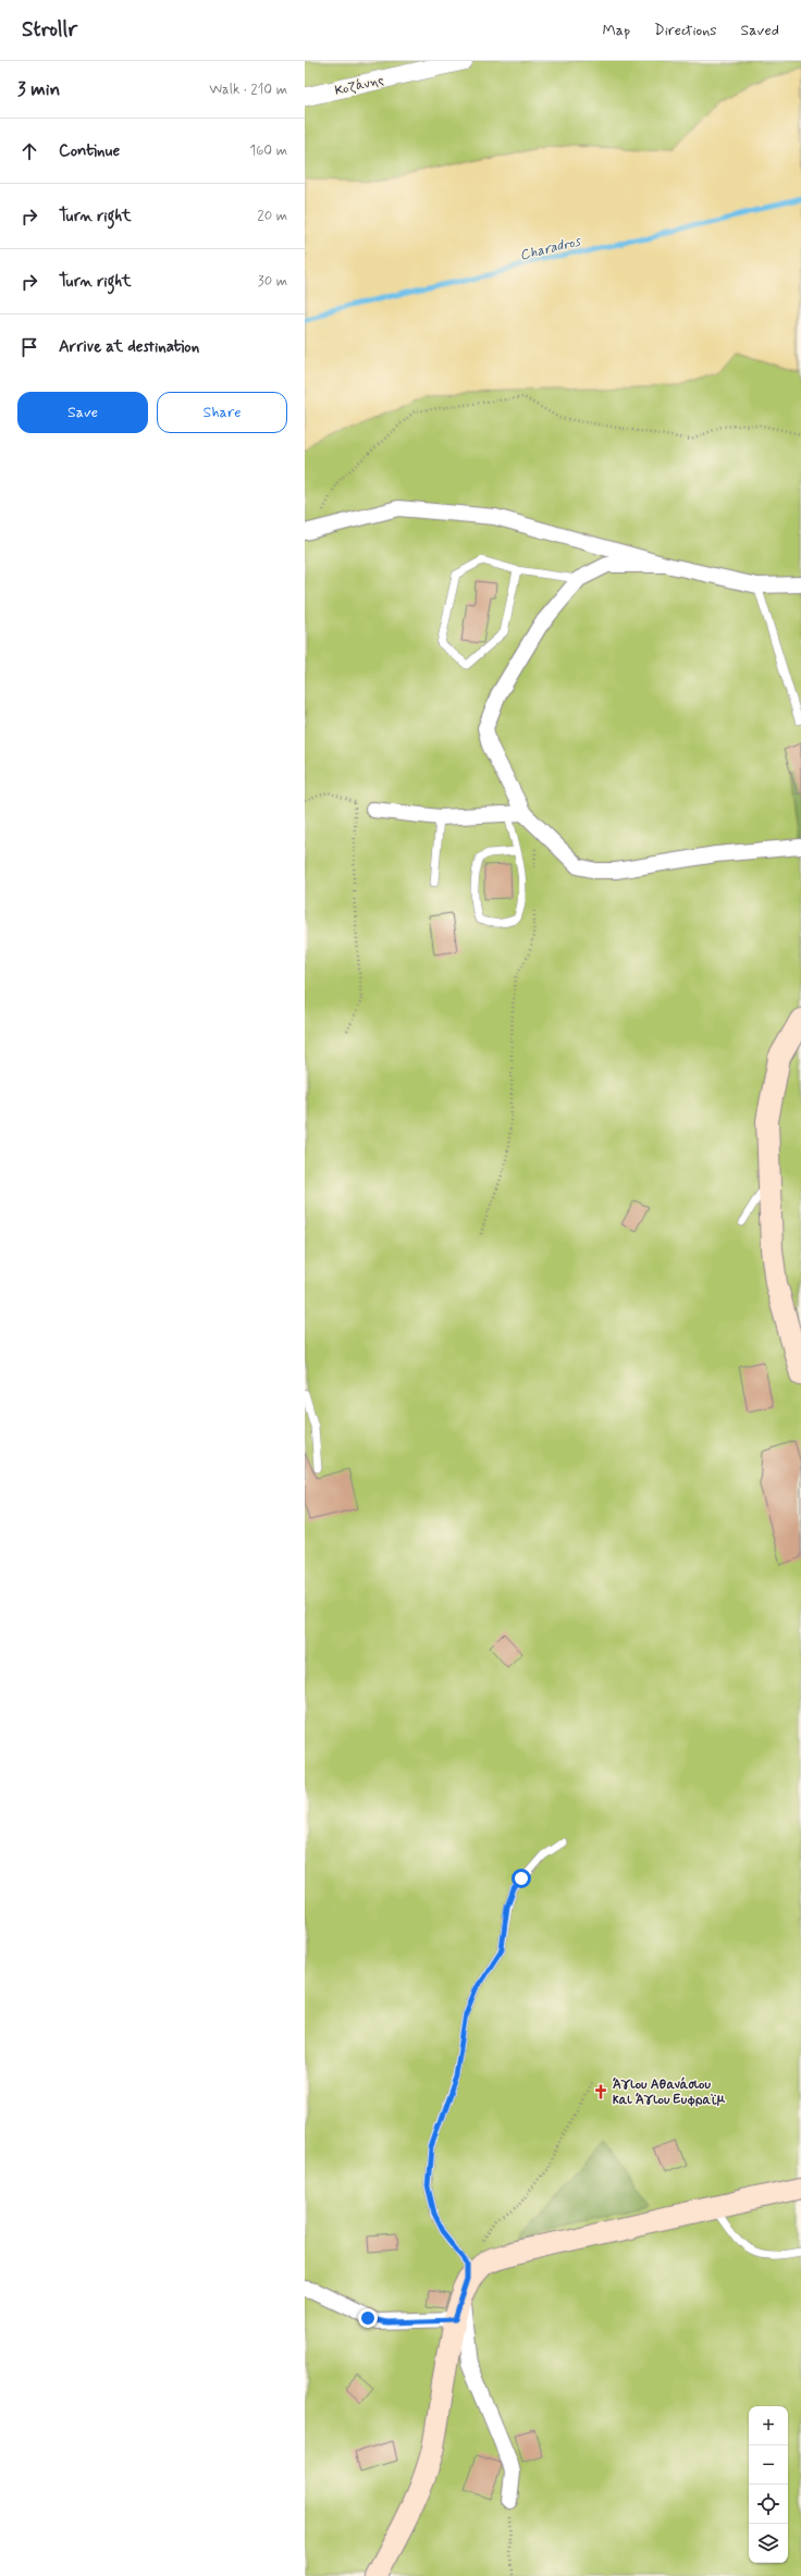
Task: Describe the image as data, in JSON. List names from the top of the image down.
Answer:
{
  "streets": {
    "street": ["Κοζάνης"]
  },
  "water": ["Charadros"],
  "places": {
    "church": ["Άγιου Αθανάσιου και Άγιου Ευφραϊμ"]
  },
  "page": {
    "header": "Strollr",
    "nav": ["Map", "Directions", "Saved"],
    "heading": ["3 min", "Walk · 210 m"],
    "list": [
      ["Continue", "160 m"],
      ["Turn right", "20 m"],
      ["Turn right", "30 m"],
      "Arrive at destination"
    ],
    "buttons": ["Save", "Share"],
    "map_buttons": ["+", "−"]
  }
}
